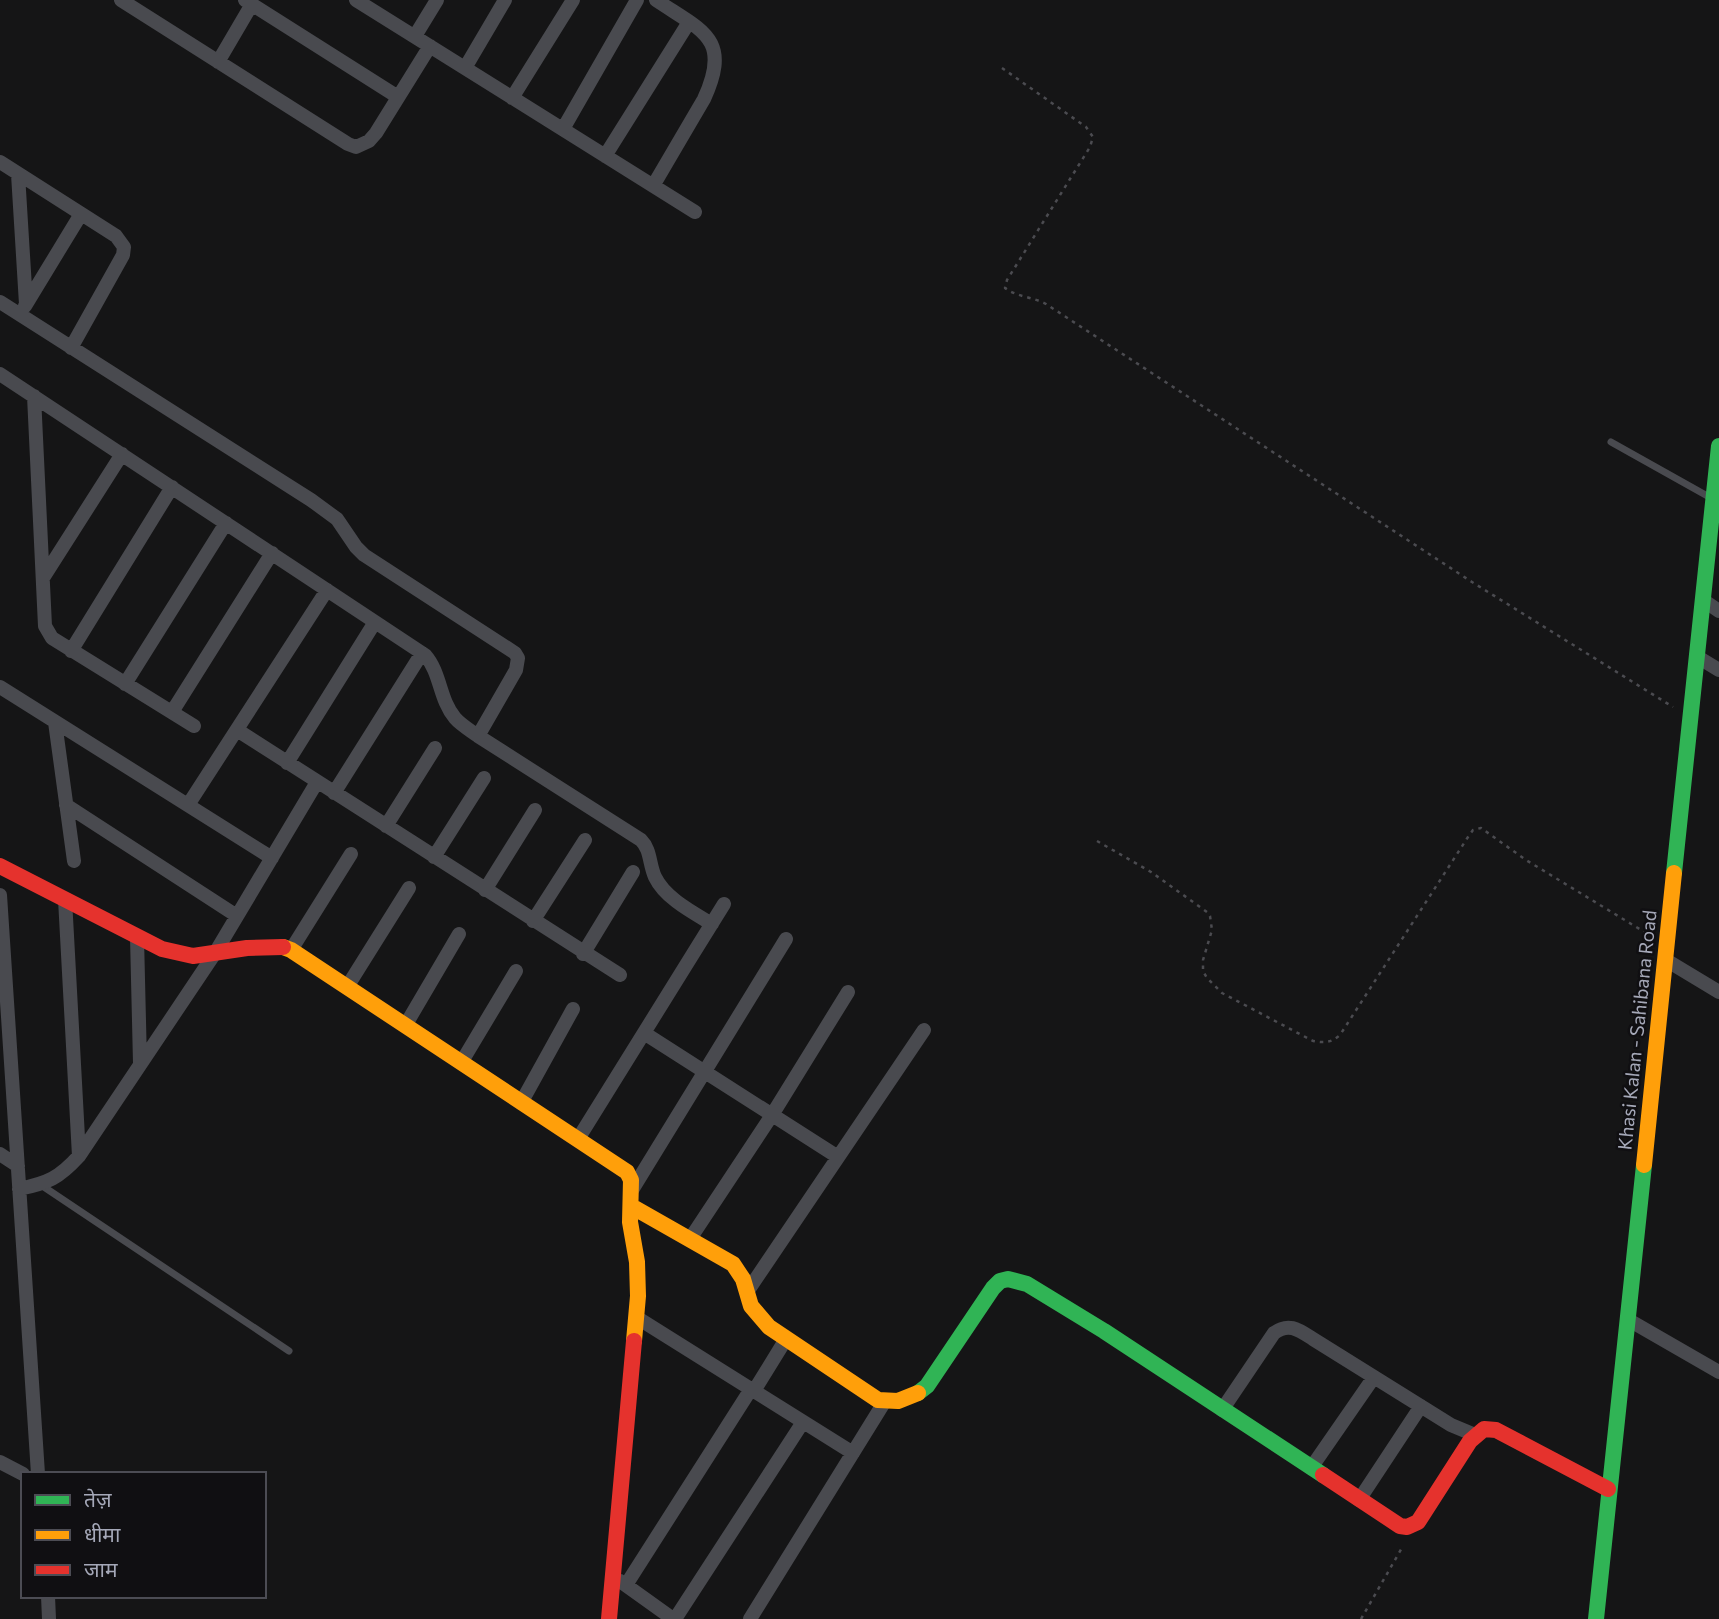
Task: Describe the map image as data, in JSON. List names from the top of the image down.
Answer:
{
  "streets": {
    "street": ["Khasi Kalan - Sahibana Road"]
  },
  "legend": ["तेज़", "धीमा", "जाम"]
}
